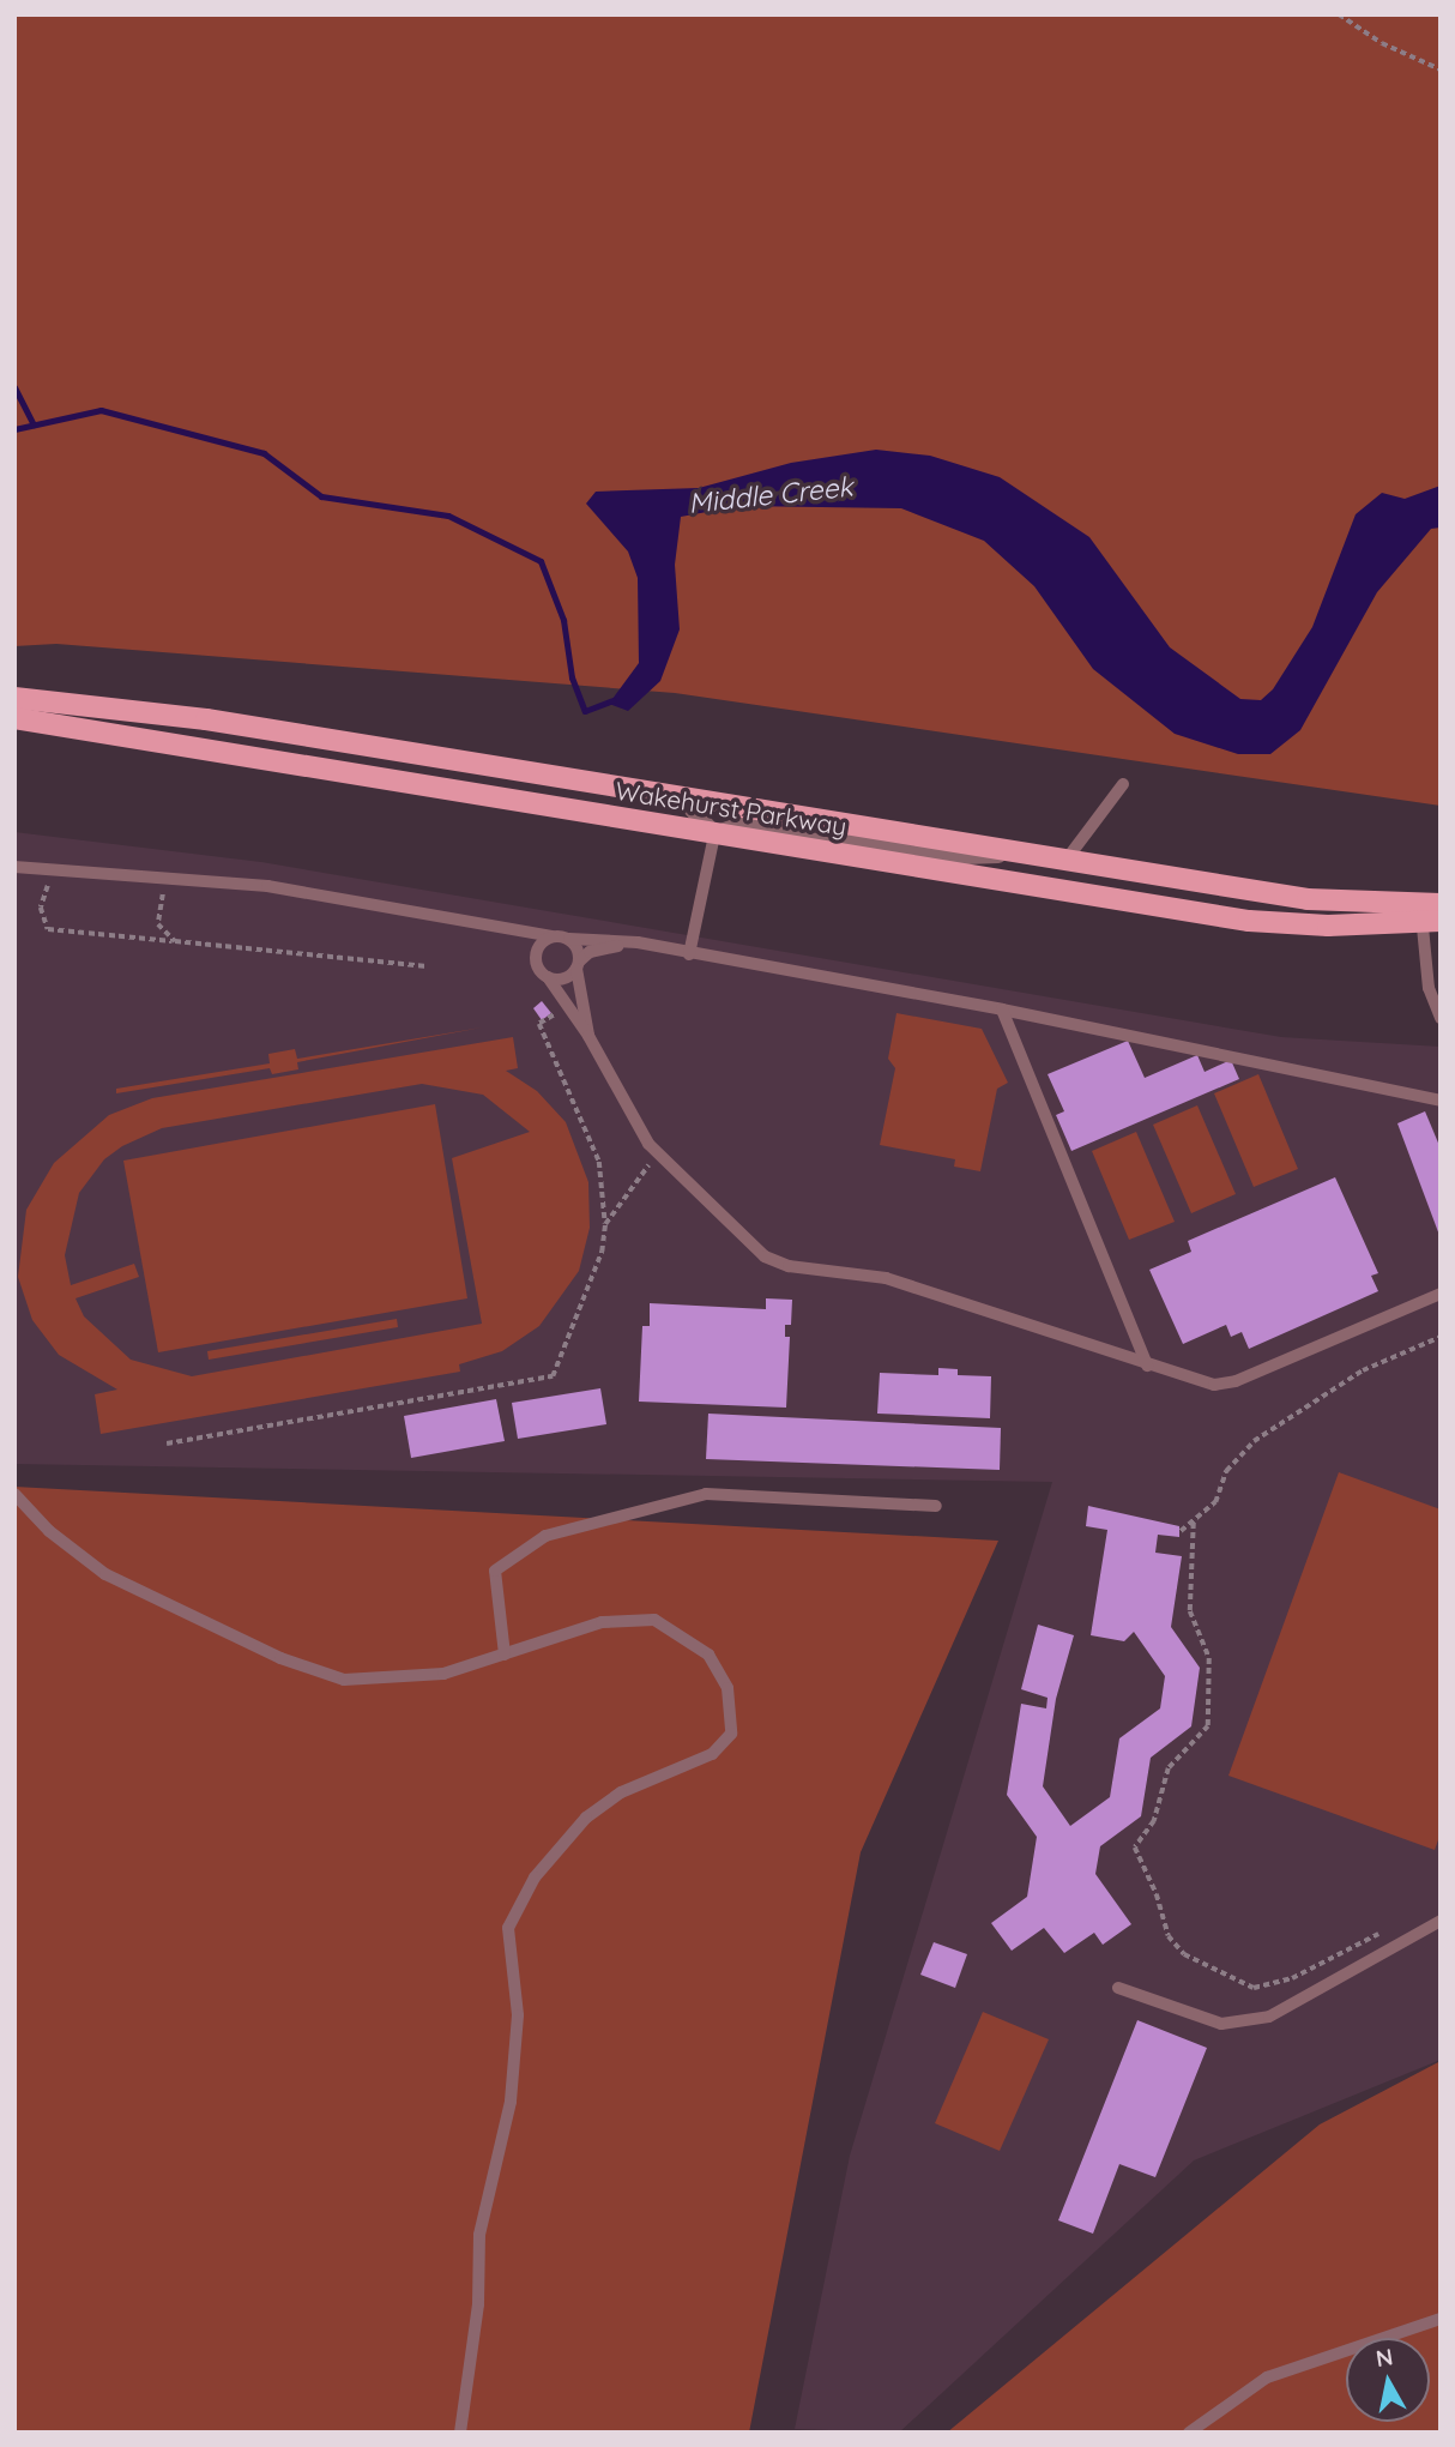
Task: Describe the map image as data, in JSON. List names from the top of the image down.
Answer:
{
  "streets": {
    "main road": ["Wakehurst Parkway"]
  },
  "water": ["Middle Creek"],
  "north": "top"
}
